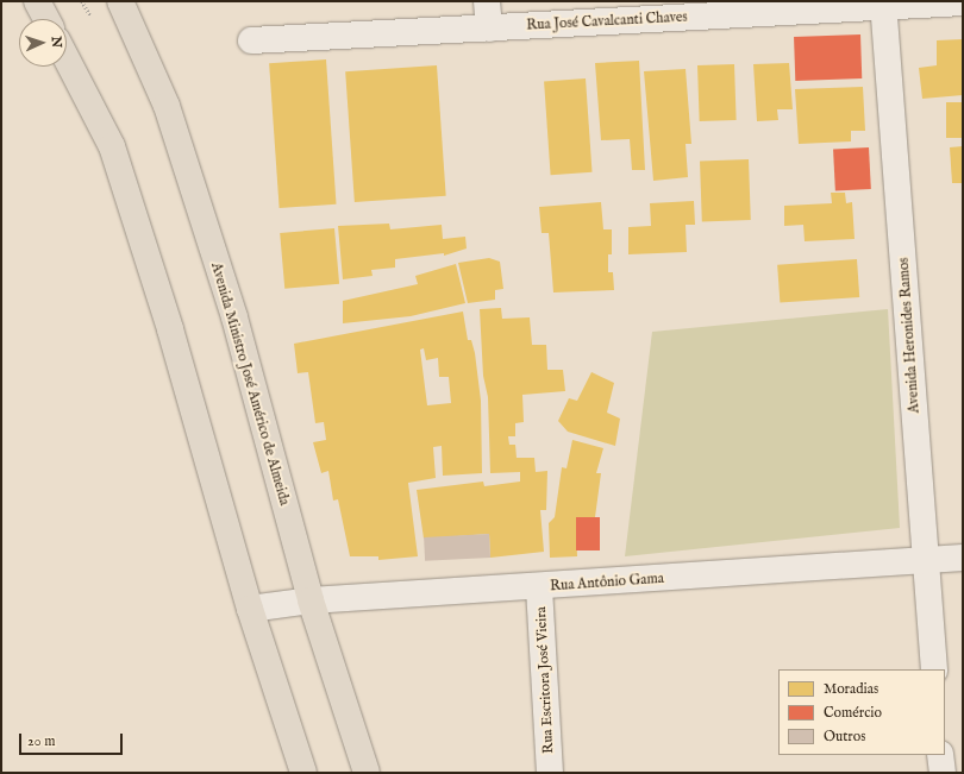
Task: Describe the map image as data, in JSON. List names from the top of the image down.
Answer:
{
  "streets": {
    "main road": ["Avenida Ministro José Américo de Almeida"],
    "street": [
      "Rua José Cavalcanti Chaves",
      "Avenida Heronides Ramos",
      "Rua Antônio Gama",
      "Rua Escritora José Vieira"
    ]
  },
  "crossings": [
    ["Rua José Cavalcanti Chaves", "Avenida Heronides Ramos"],
    ["Avenida Heronides Ramos", "Rua Antônio Gama"],
    ["Avenida Ministro José Américo de Almeida", "Rua Antônio Gama"],
    ["Rua Antônio Gama", "Rua Escritora José Vieira"]
  ],
  "legend": ["Moradias", "Comércio", "Outros"],
  "scale_bar": "20 m",
  "north": "right"
}
